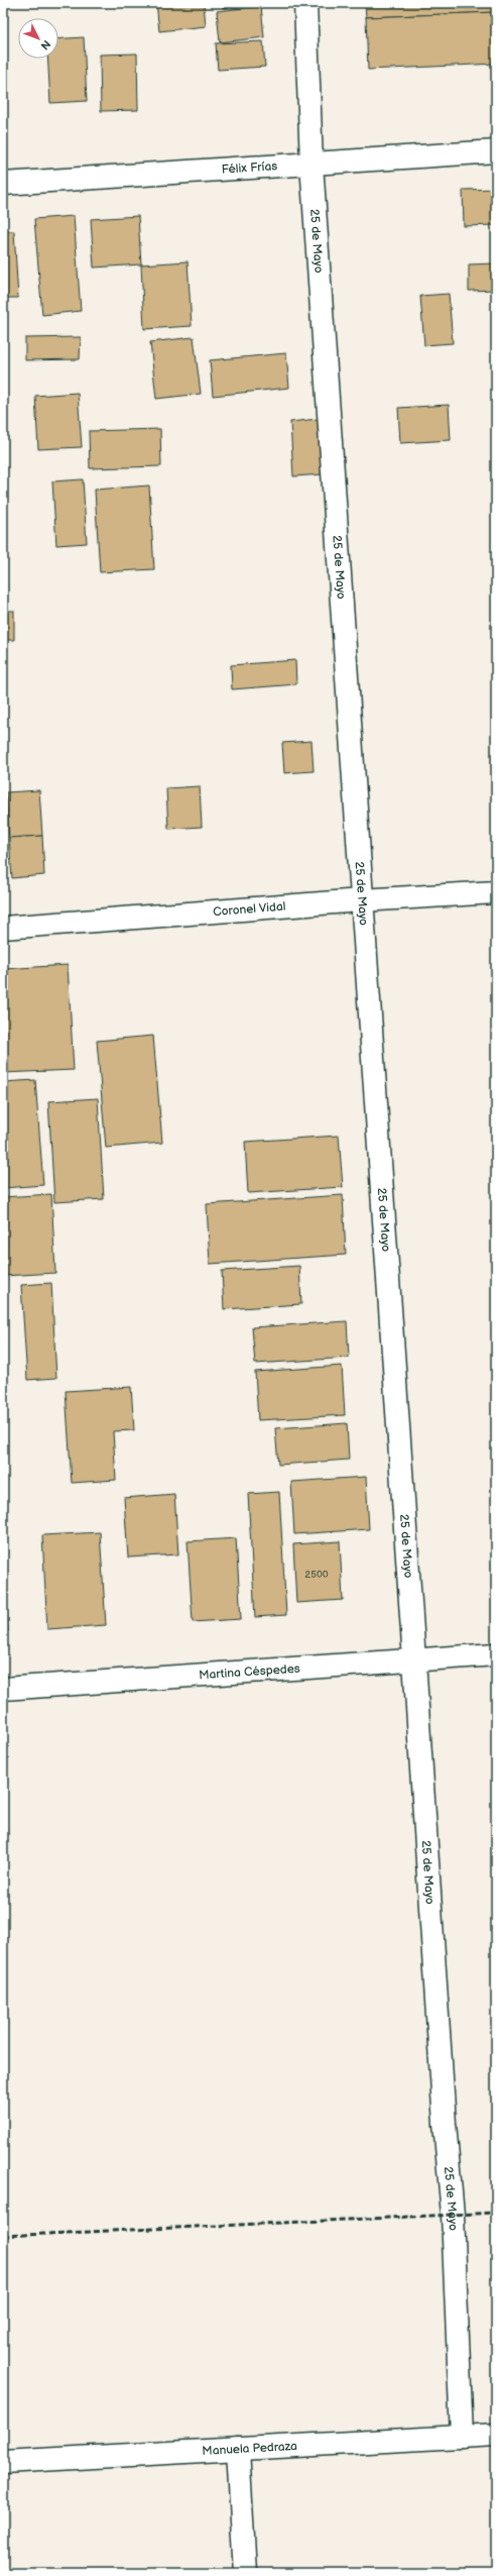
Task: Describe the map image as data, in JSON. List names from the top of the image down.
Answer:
{
  "streets": {
    "street": [
      "Félix Frías",
      "25 de Mayo",
      "Coronel Vidal",
      "Martina Céspedes",
      "Manuela Pedraza"
    ]
  },
  "crossings": [
    ["Félix Frías", "25 de Mayo"],
    ["25 de Mayo", "Coronel Vidal"],
    ["25 de Mayo", "Martina Céspedes"],
    ["25 de Mayo", "Manuela Pedraza"]
  ],
  "house_numbers": ["2500"],
  "north": "bottom right"
}
